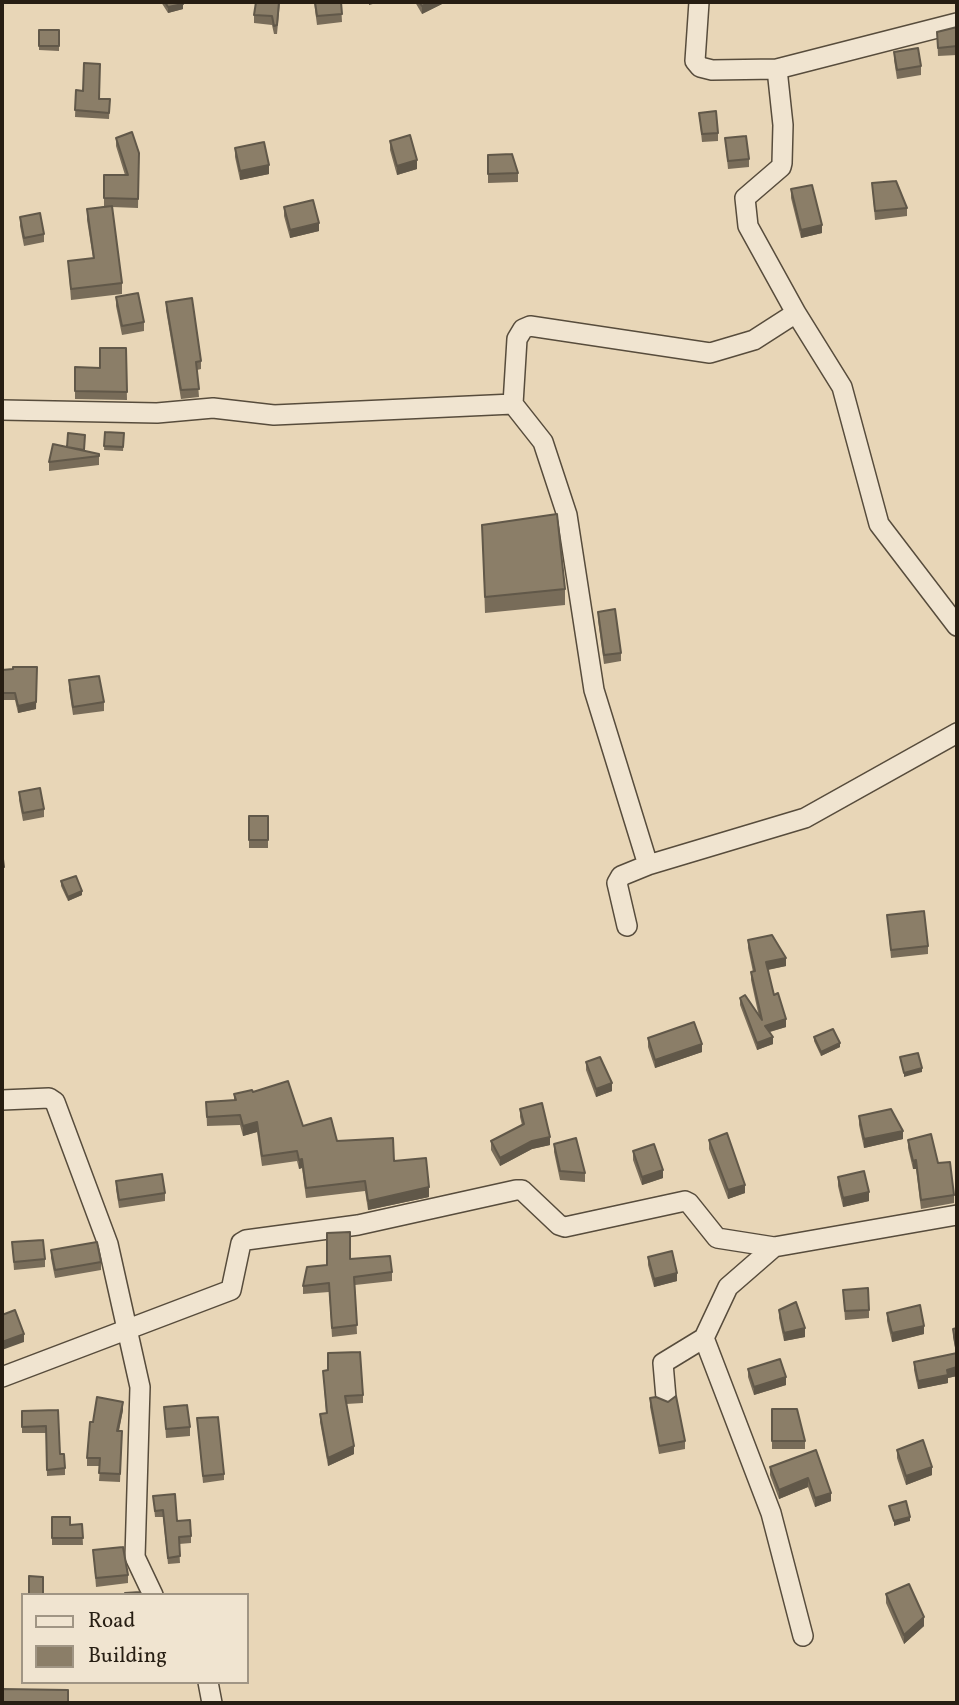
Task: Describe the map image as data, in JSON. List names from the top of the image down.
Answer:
{
  "legend": ["Road", "Building"]
}
